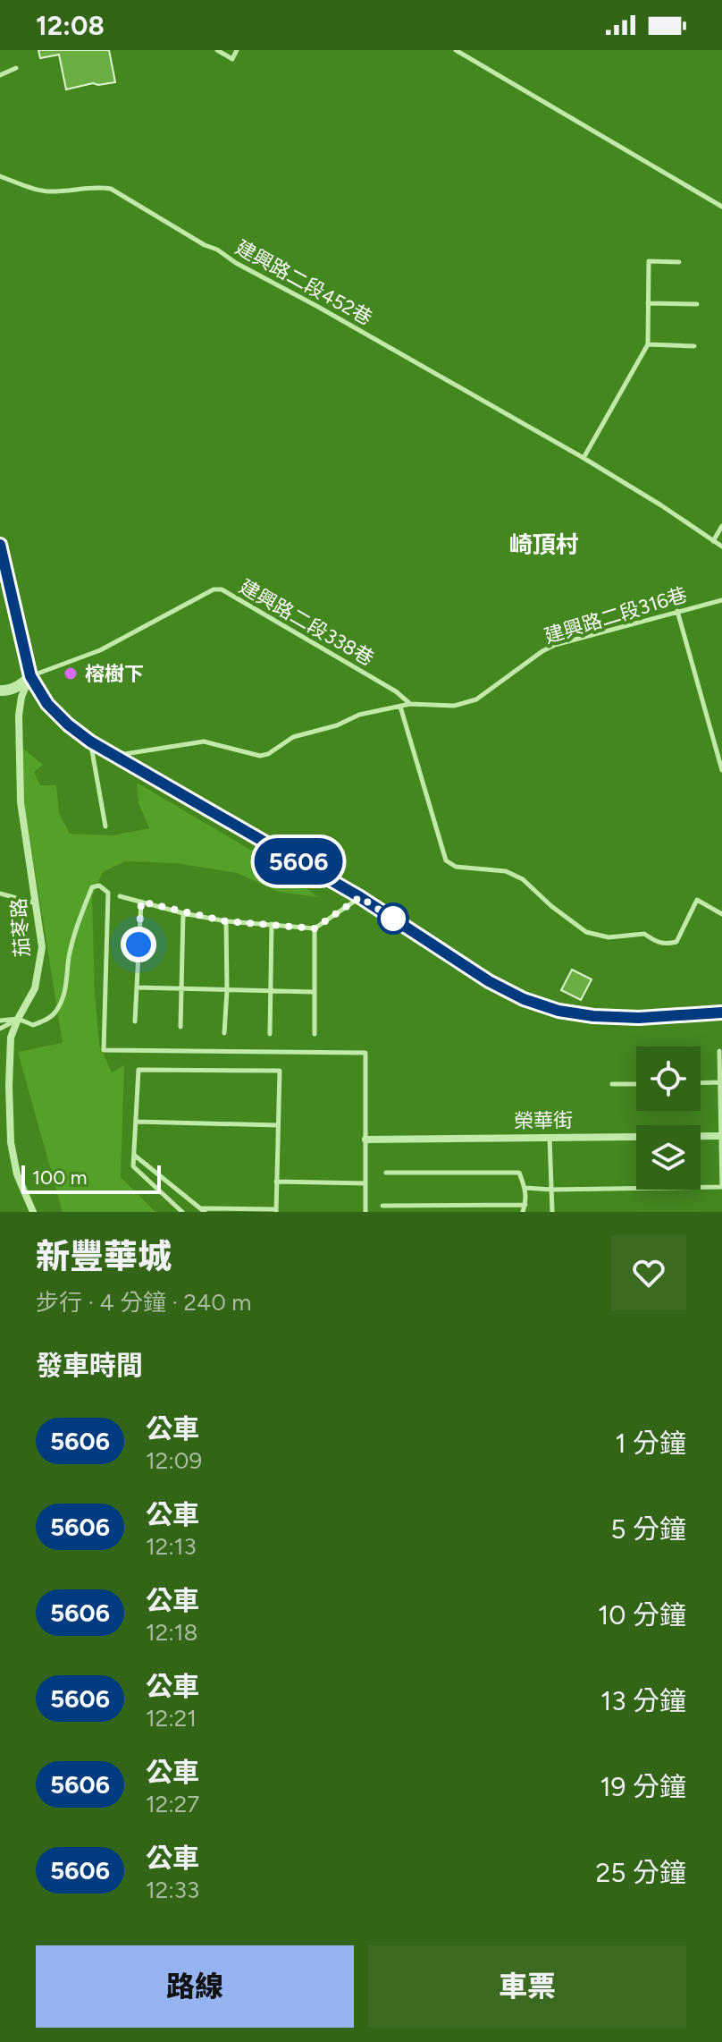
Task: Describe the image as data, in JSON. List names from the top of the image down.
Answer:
{
  "streets": {
    "street": ["茄苳路", "榮華街"],
    "lane": ["建興路二段452巷", "建興路二段316巷", "建興路二段338巷"]
  },
  "crossings": [
    ["建興路二段316巷", "建興路二段338巷"],
    ["建興路二段338巷", "茄苳路"]
  ],
  "districts": ["崎頂村"],
  "places": ["榕樹下"],
  "lines": ["bus line 5606"],
  "scale_bar": "100 m",
  "page": {
    "status": "12:08",
    "on_map": "5606",
    "scale": "100 m",
    "heading": [
      ["新豐華城", "步行 · 4 分鐘 · 240 m"],
      "發車時間"
    ],
    "list": [
      {
        "mark": "5606",
        "name": "公車",
        "note": "12:09",
        "value": "1 分鐘"
      },
      {
        "mark": "5606",
        "name": "公車",
        "note": "12:13",
        "value": "5 分鐘"
      },
      {
        "mark": "5606",
        "name": "公車",
        "note": "12:18",
        "value": "10 分鐘"
      },
      {
        "mark": "5606",
        "name": "公車",
        "note": "12:21",
        "value": "13 分鐘"
      },
      {
        "mark": "5606",
        "name": "公車",
        "note": "12:27",
        "value": "19 分鐘"
      },
      {
        "mark": "5606",
        "name": "公車",
        "note": "12:33",
        "value": "25 分鐘"
      }
    ],
    "buttons": ["路線", "車票"]
  }
}
